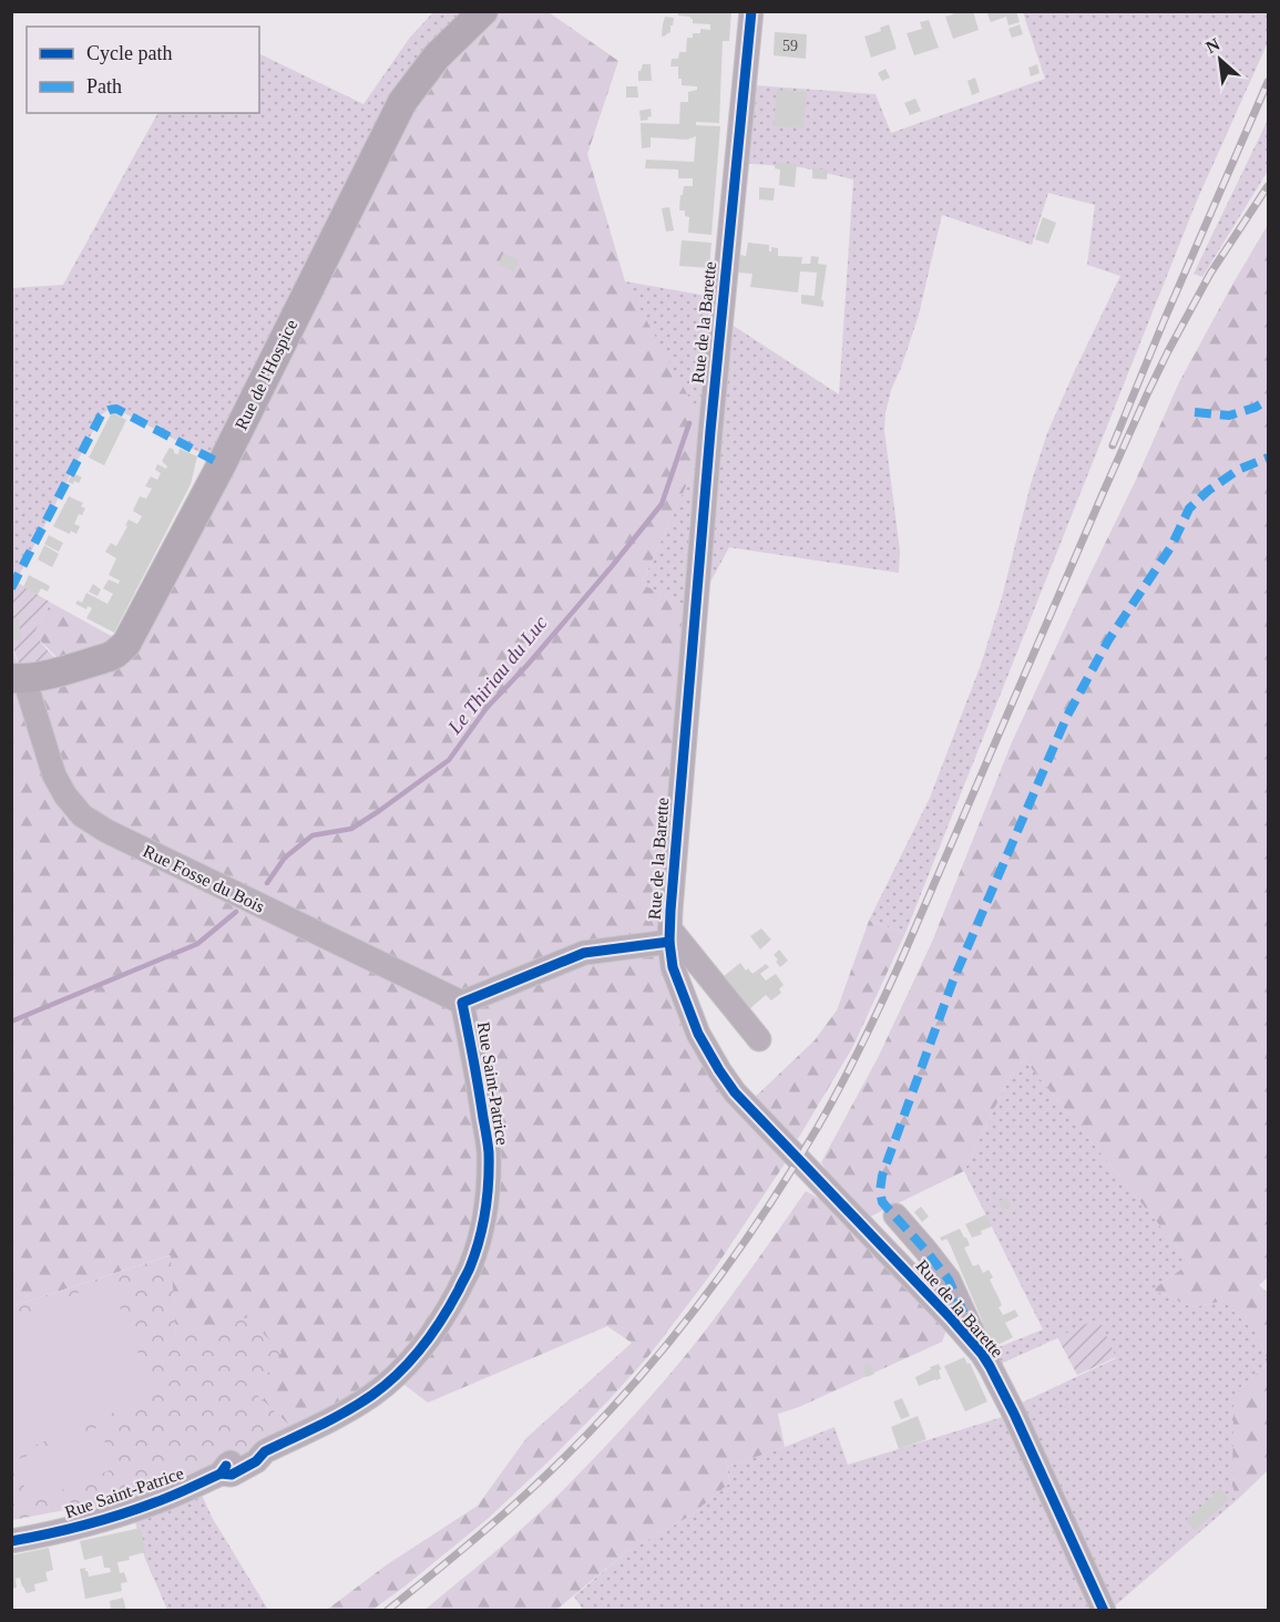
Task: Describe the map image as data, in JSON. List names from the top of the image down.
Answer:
{
  "streets": {
    "main road": ["Rue de l'Hospice"],
    "street": ["Rue de la Barette", "Rue Fosse du Bois", "Rue Saint-Patrice"]
  },
  "crossings": [
    ["Rue de la Barette", "Rue Saint-Patrice"],
    ["Rue de l'Hospice", "Rue Fosse du Bois"],
    ["Rue Fosse du Bois", "Rue Saint-Patrice"]
  ],
  "water": ["Le Thiriau du Luc"],
  "house_numbers": ["59"],
  "legend": ["Cycle path", "Path"],
  "north": "top left"
}
